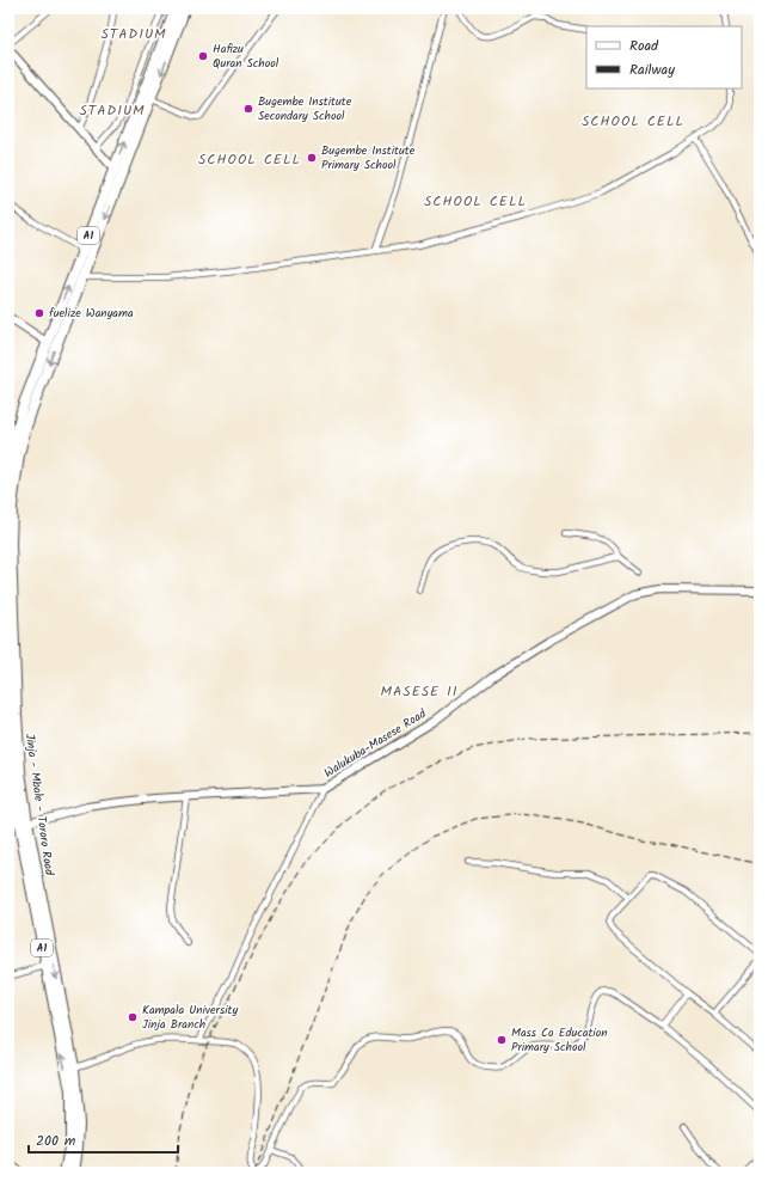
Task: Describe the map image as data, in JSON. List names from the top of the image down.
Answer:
{
  "streets": {
    "highway": ["A1", "Jinja - Mbale - Tororo Road"],
    "street": ["Walukuba-Masese Road"]
  },
  "crossings": [
    ["Walukuba-Masese Road", "Jinja - Mbale - Tororo Road"]
  ],
  "districts": [
    "STADIUM",
    "STADIUM",
    "SCHOOL CELL",
    "SCHOOL CELL",
    "SCHOOL CELL",
    "MASESE II"
  ],
  "places": [
    "Hafizu Quran School",
    "Bugembe Institute Secondary School",
    "Bugembe Institute Primary School",
    "fuelize Wanyama",
    "Kampala University Jinja Branch",
    "Mass Co Education Primary School"
  ],
  "legend": ["Road", "Railway"],
  "scale_bar": "200 m"
}
